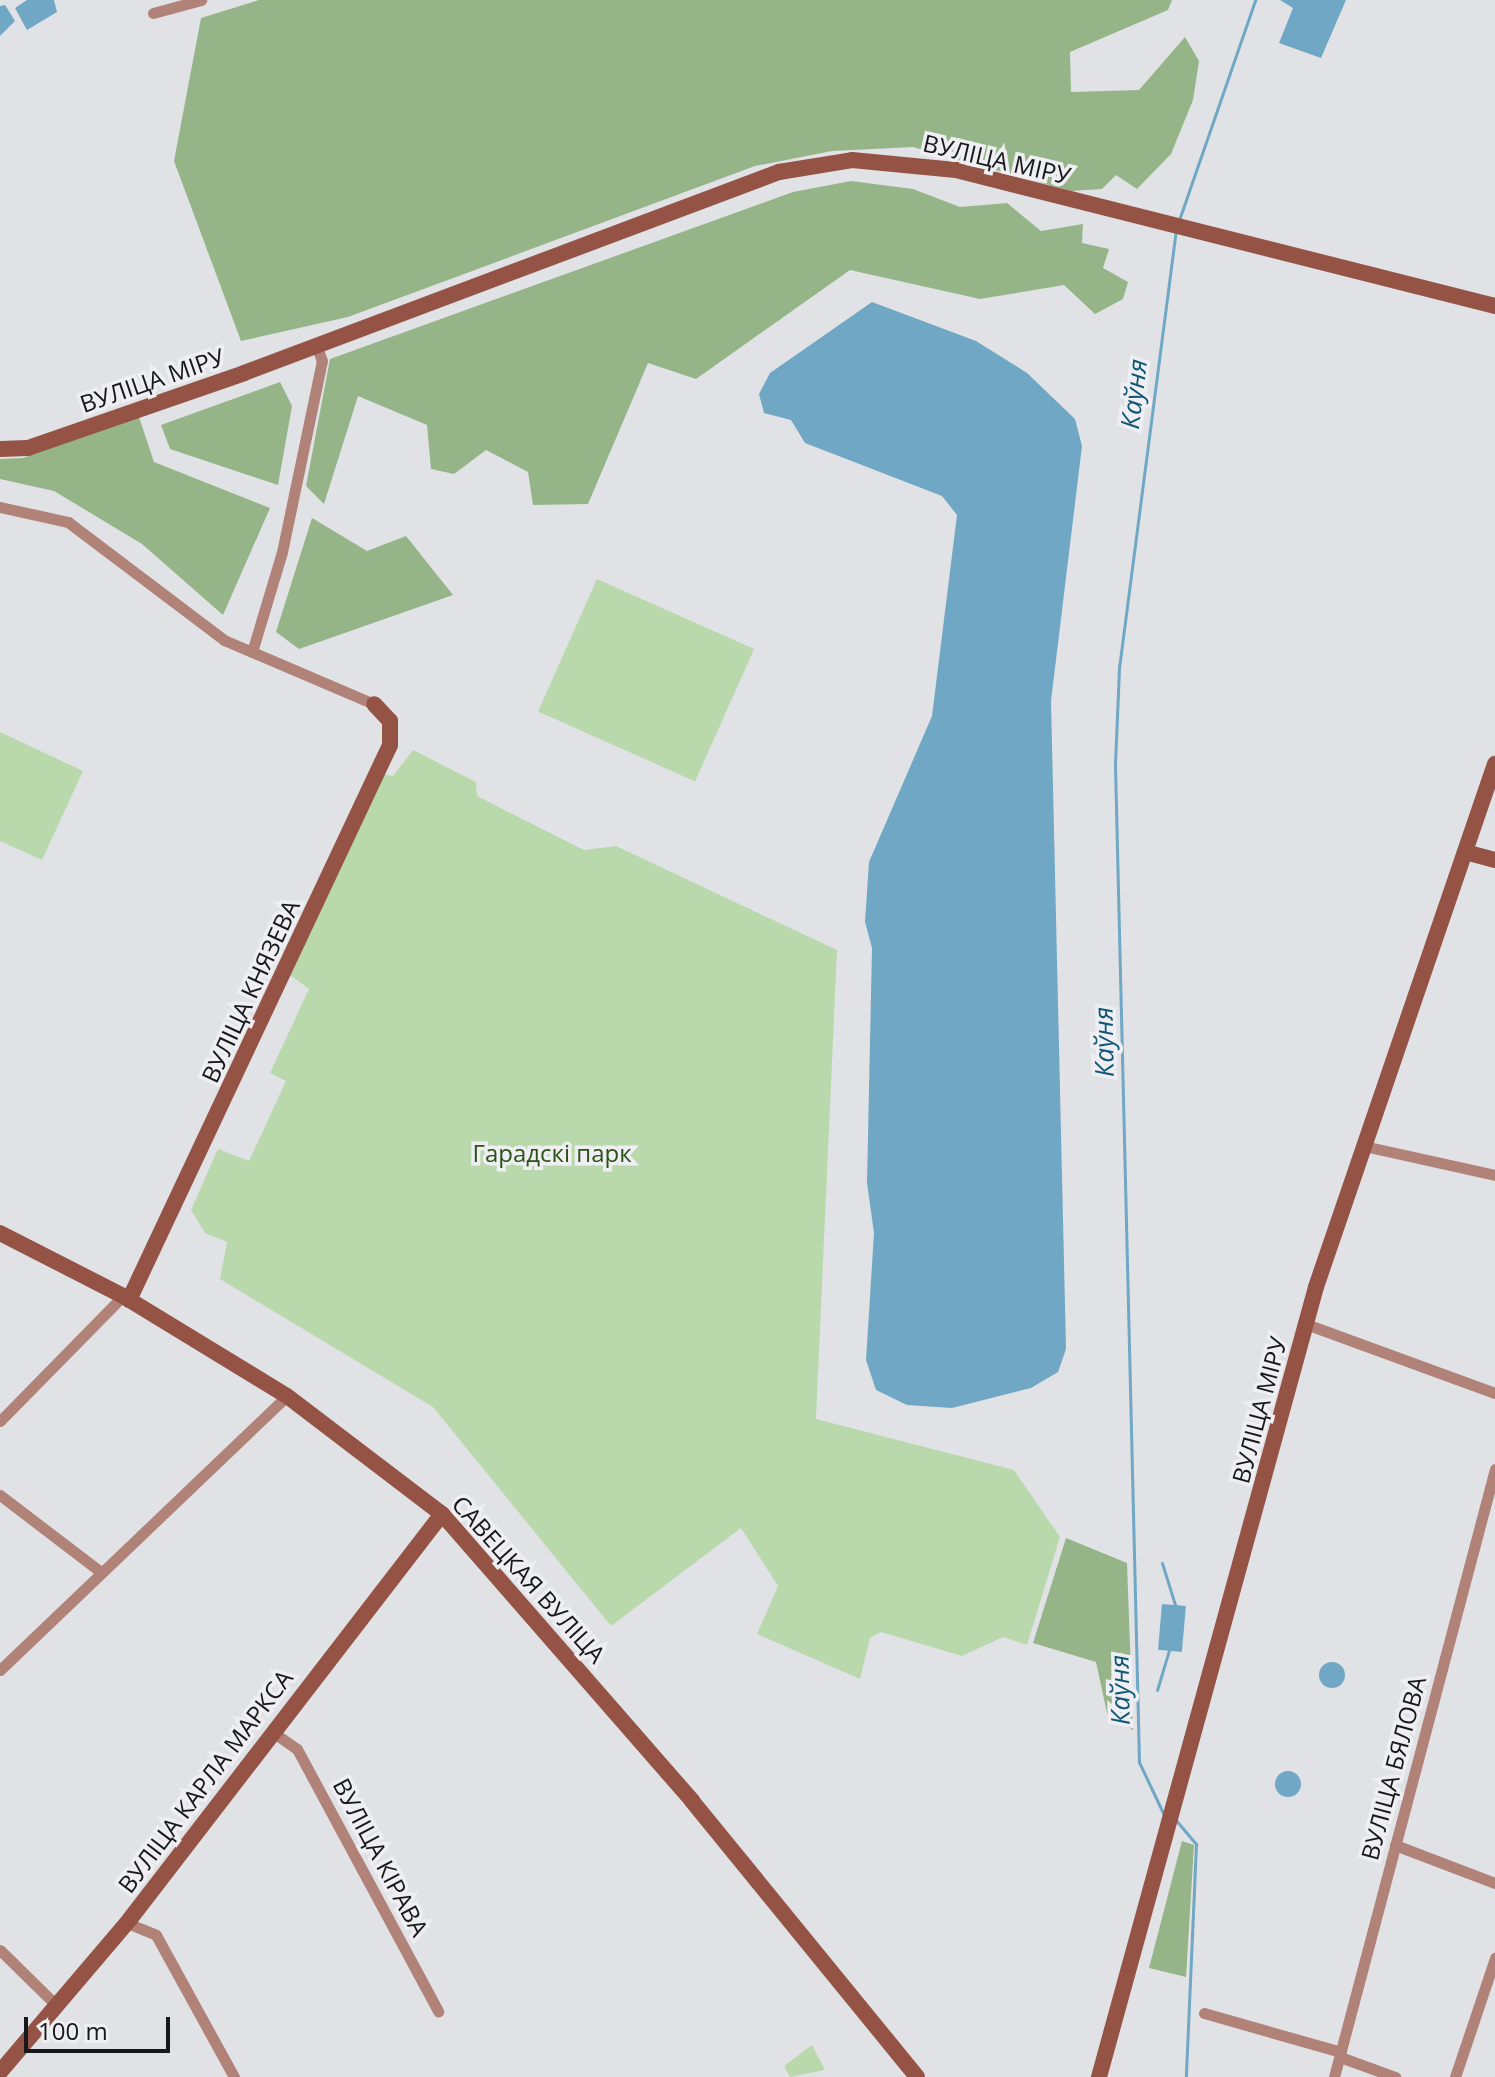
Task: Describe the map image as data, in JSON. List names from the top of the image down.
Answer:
{
  "streets": {
    "main road": [
      "ВУЛІЦА МІРУ",
      "ВУЛІЦА КНЯЗЕВА",
      "САВЕЦКАЯ ВУЛІЦА",
      "ВУЛІЦА КАРЛА МАРКСА"
    ],
    "street": ["ВУЛІЦА БЯЛОВА", "ВУЛІЦА КІРАВА"]
  },
  "crossings": [
    ["ВУЛІЦА КНЯЗЕВА", "САВЕЦКАЯ ВУЛІЦА"],
    ["САВЕЦКАЯ ВУЛІЦА", "ВУЛІЦА КАРЛА МАРКСА"],
    ["ВУЛІЦА КАРЛА МАРКСА", "ВУЛІЦА КІРАВА"]
  ],
  "water": ["Каўня"],
  "parks": ["Гарадскі парк"],
  "scale_bar": "100 m"
}
